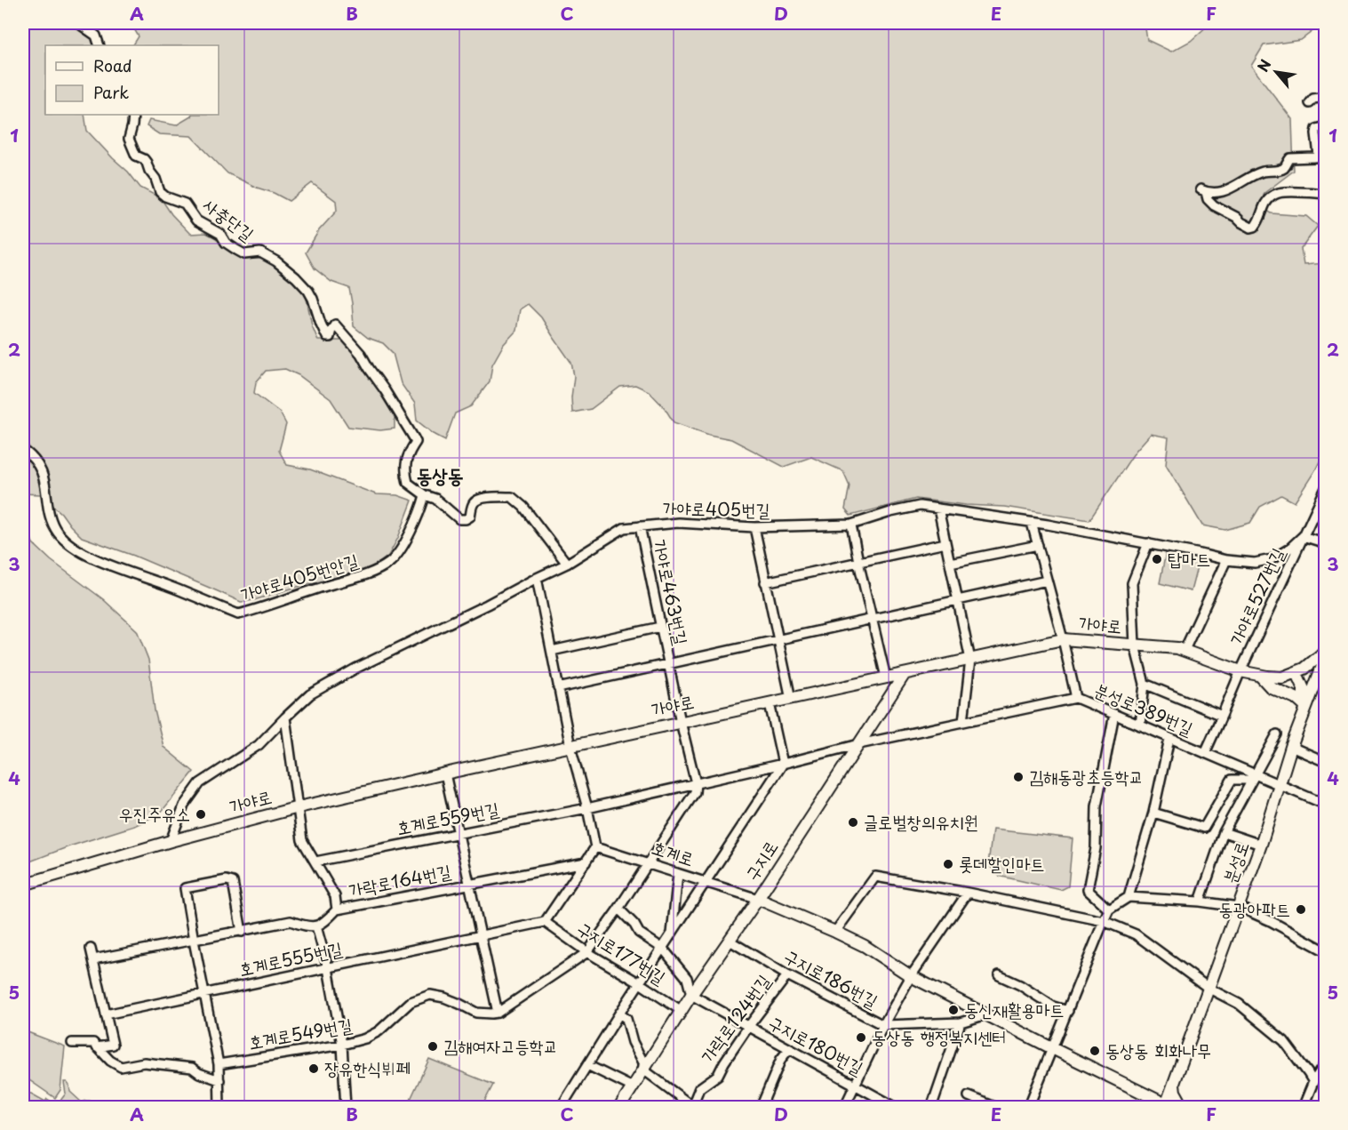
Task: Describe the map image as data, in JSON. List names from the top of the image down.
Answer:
{
  "streets": {
    "main road": [
      "가야로",
      "호계로",
      "구지로",
      "분성로"
    ],
    "street": [
      "사충단길",
      "가야로405번길",
      "가야로405번안길",
      "가야로463번길",
      "가야로527번길",
      "분성로389번길",
      "호계로559번길",
      "가락로164번길",
      "구지로177번길",
      "호계로555번길",
      "구지로186번길",
      "가락로124번길",
      "호계로549번길",
      "구지로180번길"
    ]
  },
  "crossings": [
    ["사충단길", "가야로405번안길"],
    ["가야로405번길", "가야로463번길"],
    ["가야로405번길", "가야로527번길"],
    ["가야로405번길", "가야로"],
    ["가야로405번길", "분성로389번길"],
    ["가야로405번길", "가락로164번길"],
    ["가야로463번길", "가야로"],
    ["가야로463번길", "분성로389번길"],
    ["가야로463번길", "호계로559번길"],
    ["가야로527번길", "가야로"],
    ["가야로527번길", "분성로389번길"],
    ["가야로", "분성로389번길"],
    ["가야로", "구지로"],
    ["가야로", "가락로164번길"],
    ["분성로389번길", "분성로"],
    ["호계로559번길", "구지로"],
    ["호계로559번길", "가락로164번길"],
    ["호계로", "구지로"],
    ["호계로", "분성로"],
    ["호계로", "구지로186번길"],
    ["구지로", "구지로177번길"],
    ["구지로", "구지로186번길"],
    ["구지로", "가락로124번길"],
    ["구지로", "구지로180번길"],
    ["구지로177번길", "호계로555번길"],
    ["구지로186번길", "가락로124번길"],
    ["가락로124번길", "구지로180번길"]
  ],
  "districts": ["동상동"],
  "places": [
    "탑마트",
    "김해동광초등학교",
    "우진주유소",
    "글로벌창의유치원",
    "롯데할인마트",
    "동광아파트",
    "동신재활용마트",
    "동상동 행정복지센터",
    "김해여자고등학교",
    "동상동 회화나무",
    "장유한식뷔페"
  ],
  "legend": ["Road", "Park"],
  "north": "top left",
  "grid": {
    "columns": [
      "A",
      "B",
      "C",
      "D",
      "E",
      "F"
    ],
    "rows": [
      "1",
      "2",
      "3",
      "4",
      "5"
    ]
  }
}
